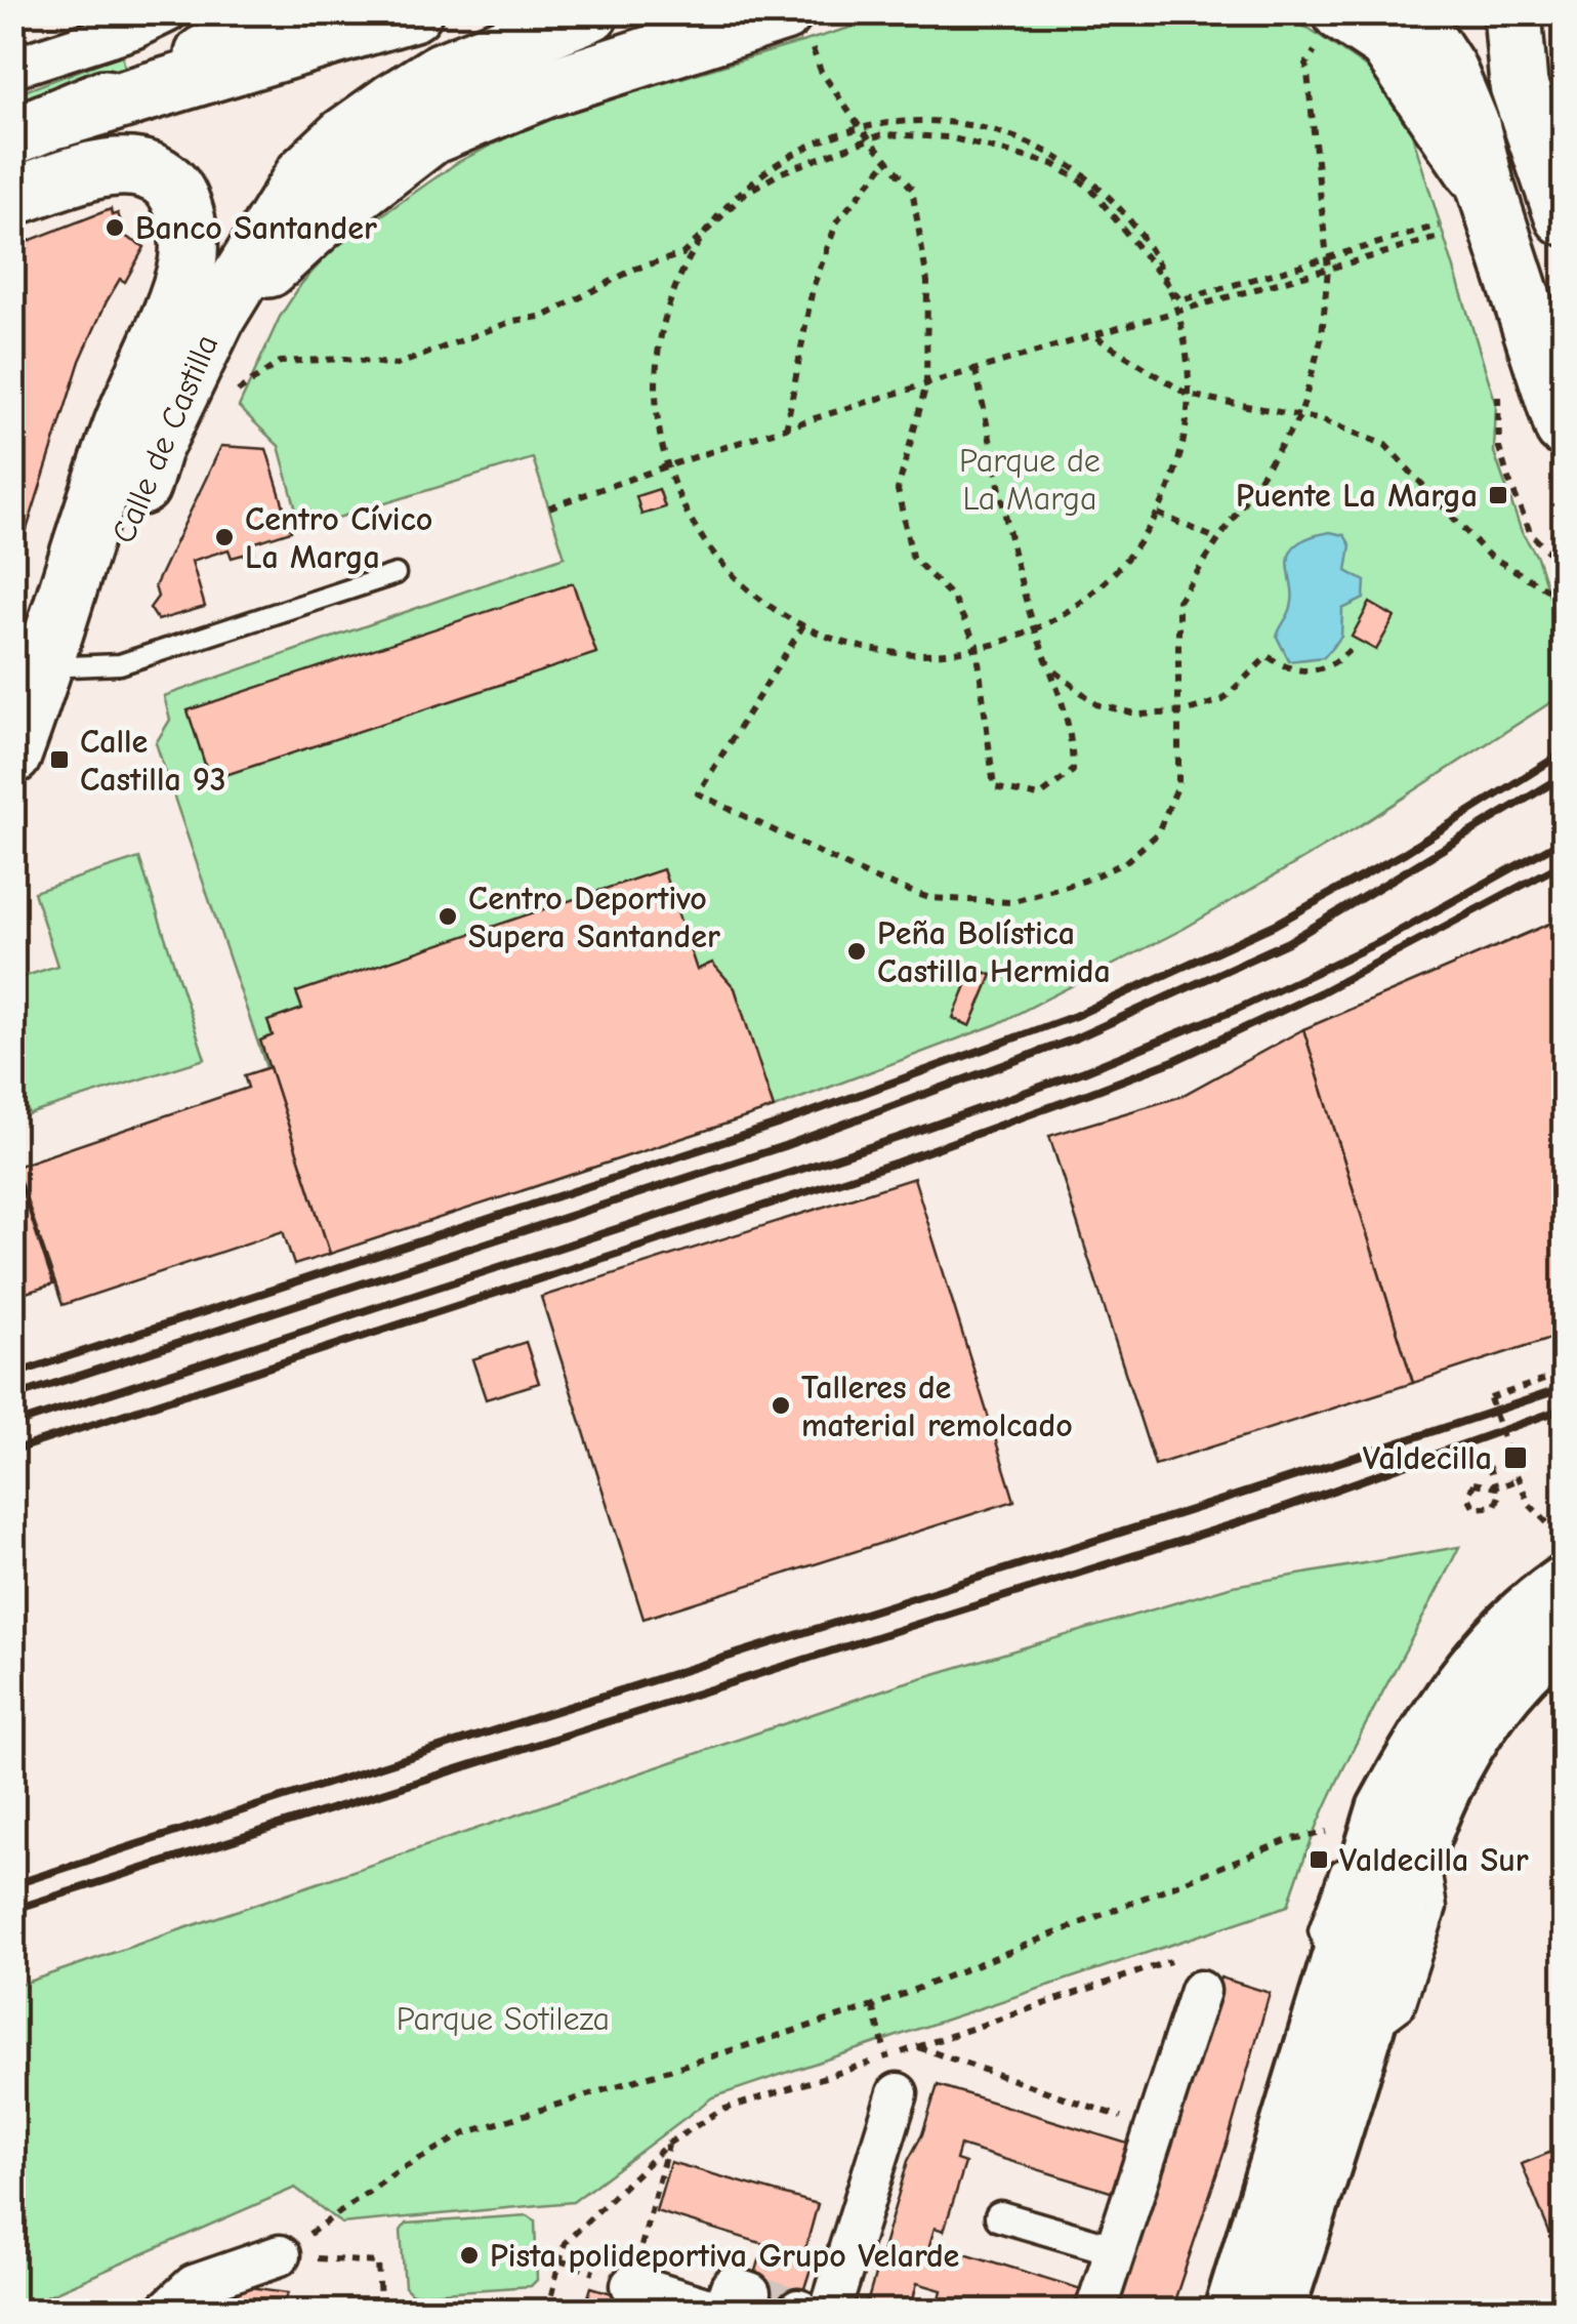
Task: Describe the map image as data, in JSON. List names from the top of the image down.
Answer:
{
  "streets": {
    "main road": ["Calle de Castilla"]
  },
  "parks": ["Parque de La Marga", "Parque Sotileza"],
  "places": {
    "other": [
      "Banco Santander",
      "Centro Cívico La Marga",
      "Centro Deportivo Supera Santander",
      "Peña Bolística Castilla Hermida",
      "Talleres de material remolcado",
      "Pista polideportiva Grupo Velarde"
    ],
    "transit": [
      "Puente La Marga",
      "Calle Castilla 93",
      "Valdecilla",
      "Valdecilla Sur"
    ]
  }
}
